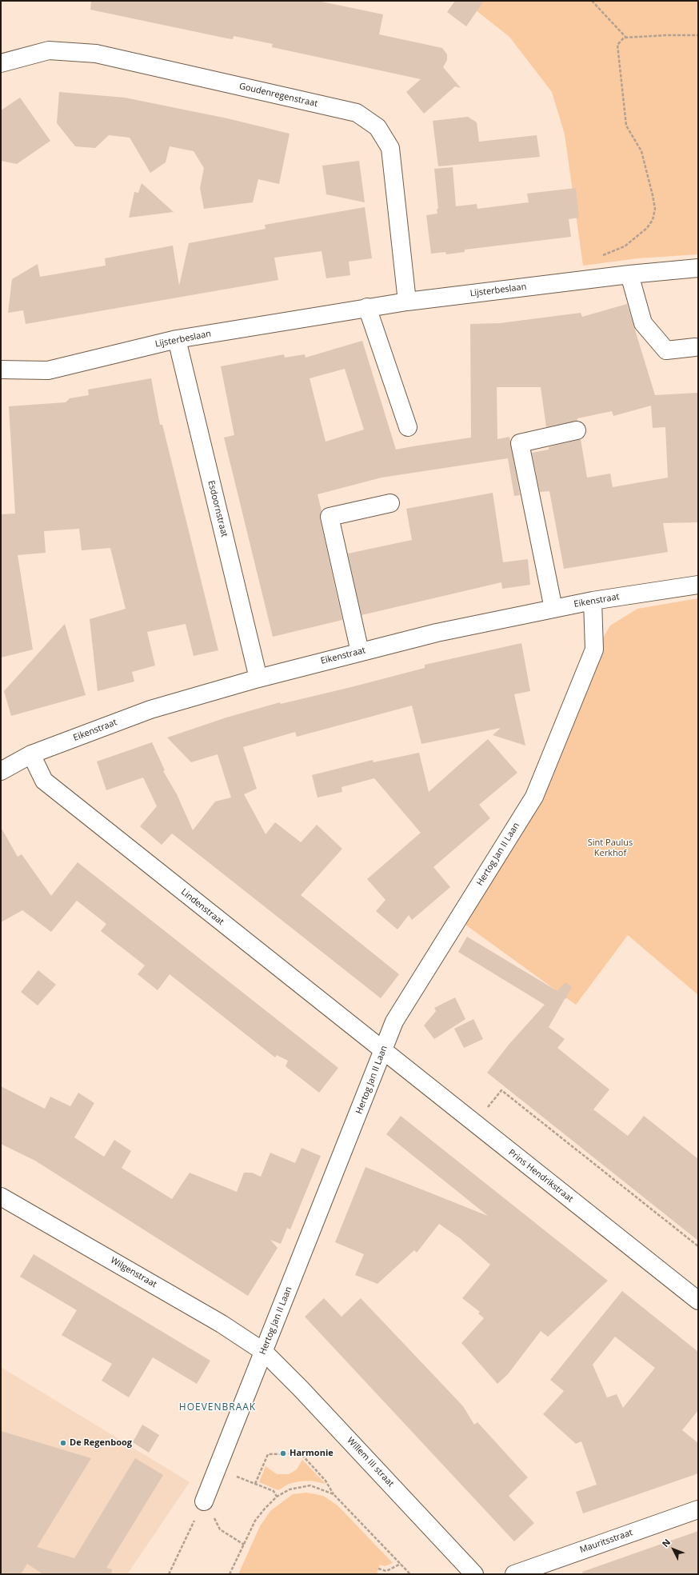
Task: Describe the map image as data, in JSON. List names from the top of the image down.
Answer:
{
  "streets": {
    "street": [
      "Goudenregenstraat",
      "Lijsterbeslaan",
      "Esdoornstraat",
      "Eikenstraat",
      "Hertog Jan II Laan",
      "Lindenstraat",
      "Prins Hendrikstraat",
      "Wilgenstraat",
      "Willem III straat",
      "Mauritsstraat"
    ]
  },
  "crossings": [
    ["Goudenregenstraat", "Lijsterbeslaan"],
    ["Lijsterbeslaan", "Esdoornstraat"],
    ["Esdoornstraat", "Eikenstraat"],
    ["Eikenstraat", "Hertog Jan II Laan"],
    ["Eikenstraat", "Lindenstraat"],
    ["Hertog Jan II Laan", "Lindenstraat"],
    ["Hertog Jan II Laan", "Prins Hendrikstraat"],
    ["Hertog Jan II Laan", "Wilgenstraat"],
    ["Hertog Jan II Laan", "Willem III straat"],
    ["Lindenstraat", "Prins Hendrikstraat"],
    ["Wilgenstraat", "Willem III straat"]
  ],
  "districts": ["HOEVENBRAAK"],
  "parks": ["Sint Paulus Kerkhof"],
  "places": ["De Regenboog", "Harmonie"],
  "north": "top left"
}
